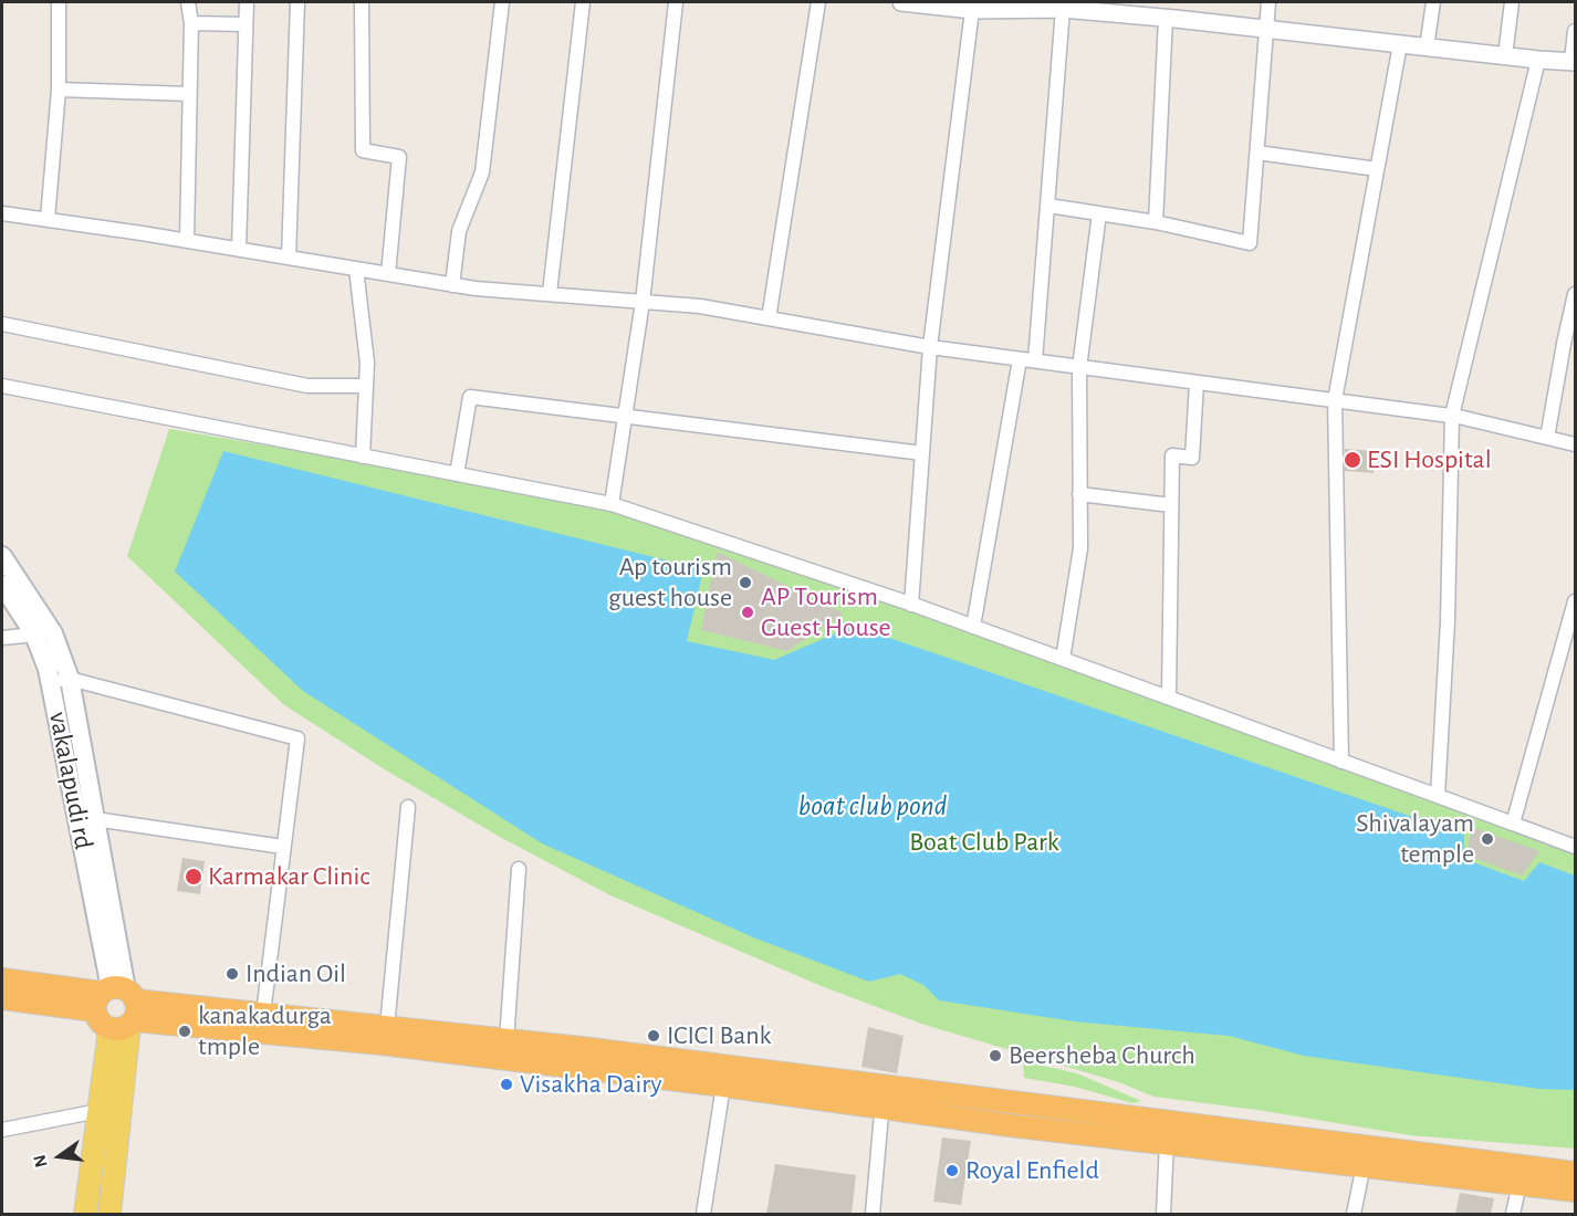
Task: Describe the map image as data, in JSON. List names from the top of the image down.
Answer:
{
  "streets": {
    "main road": ["vakalapudi rd"]
  },
  "water": ["boat club pond"],
  "parks": ["Boat Club Park"],
  "places": [
    "ESI Hospital",
    "Ap tourism guest house",
    "AP Tourism Guest House",
    "Shivalayam temple",
    "Karmakar Clinic",
    "Indian Oil",
    "kanakadurga tmple",
    "ICICI Bank",
    "Beersheba Church",
    "Visakha Dairy",
    "Royal Enfield"
  ],
  "north": "left"
}
